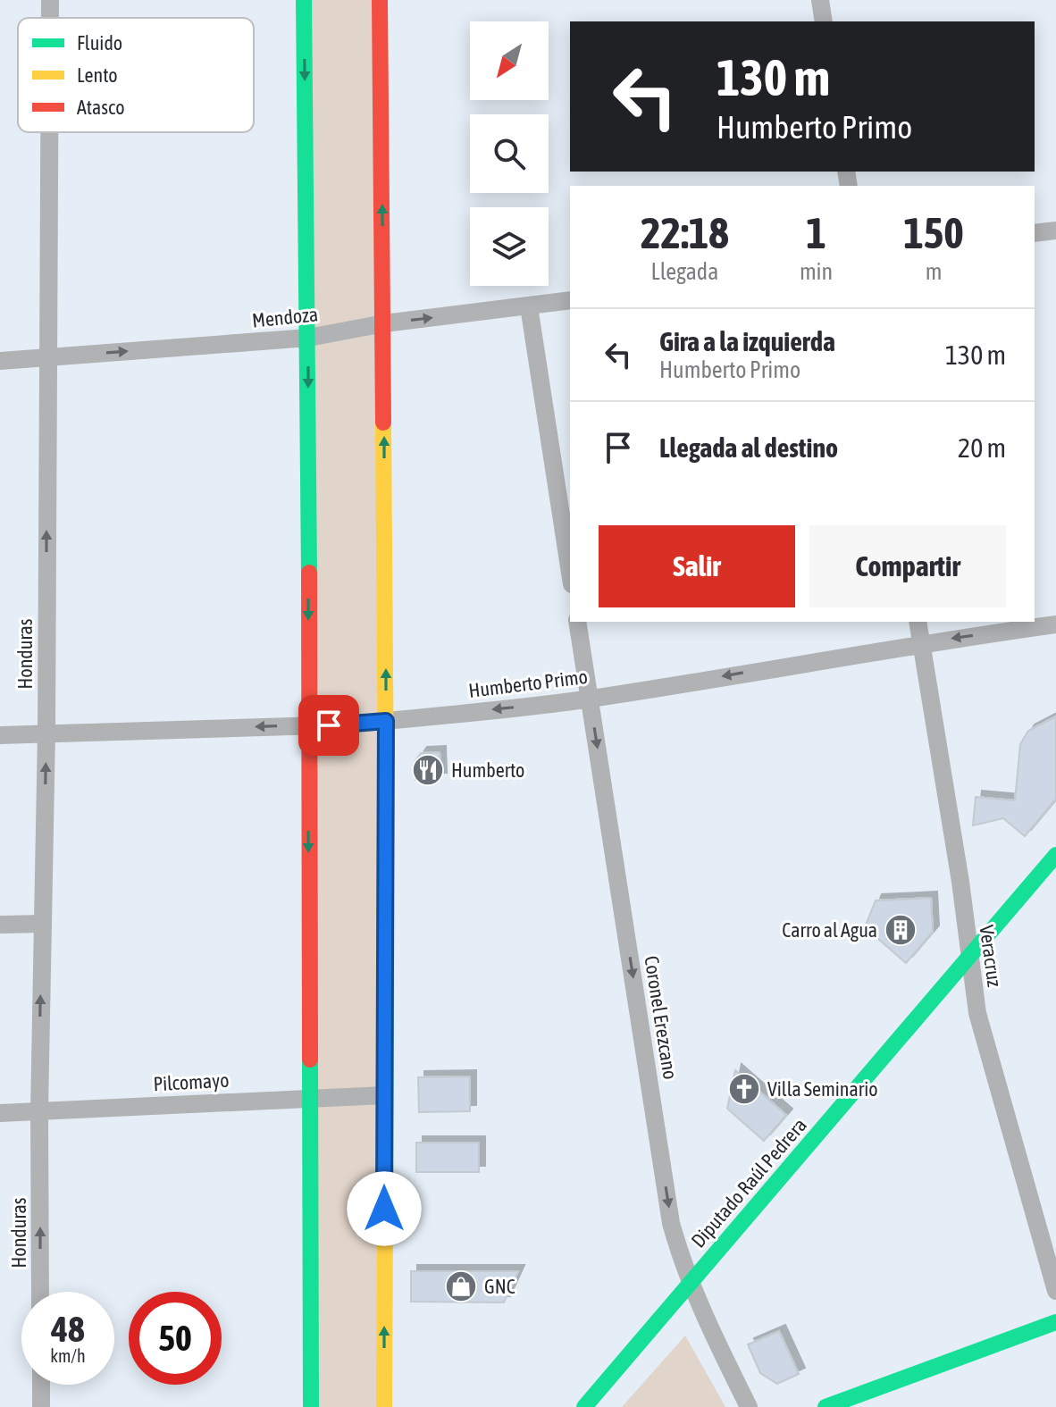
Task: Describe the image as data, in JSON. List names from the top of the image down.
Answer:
{
  "streets": {
    "main road": ["Diputado Raúl Pedrera"],
    "street": [
      "Mendoza",
      "Honduras",
      "Humberto Primo",
      "Veracruz",
      "Coronel Erezcano",
      "Pilcomayo"
    ]
  },
  "crossings": [
    ["Mendoza", "Honduras"],
    ["Honduras", "Humberto Primo"],
    ["Honduras", "Pilcomayo"],
    ["Humberto Primo", "Veracruz"],
    ["Humberto Primo", "Coronel Erezcano"],
    ["Veracruz", "Diputado Raúl Pedrera"],
    ["Coronel Erezcano", "Diputado Raúl Pedrera"]
  ],
  "one_way": [
    "Mendoza",
    "Honduras",
    "Humberto Primo",
    "Coronel Erezcano"
  ],
  "places": {
    "restaurant": ["Humberto"],
    "building": ["Carro al Agua"],
    "church": ["Villa Seminario"],
    "shop": ["GNC"]
  },
  "legend": ["Fluido", "Lento", "Atasco"],
  "north": "bottom left",
  "page": {
    "turn": ["130 m", "Humberto Primo"],
    "eta": [
      "22:18",
      "Llegada",
      "1",
      "min",
      "150",
      "m"
    ],
    "list": [
      {
        "name": "Gira a la izquierda",
        "note": "Humberto Primo",
        "value": "130 m"
      },
      {
        "name": "Llegada al destino",
        "value": "20 m"
      }
    ],
    "buttons": ["Salir", "Compartir"],
    "speed": "48 km/h",
    "limit": "50"
  }
}
